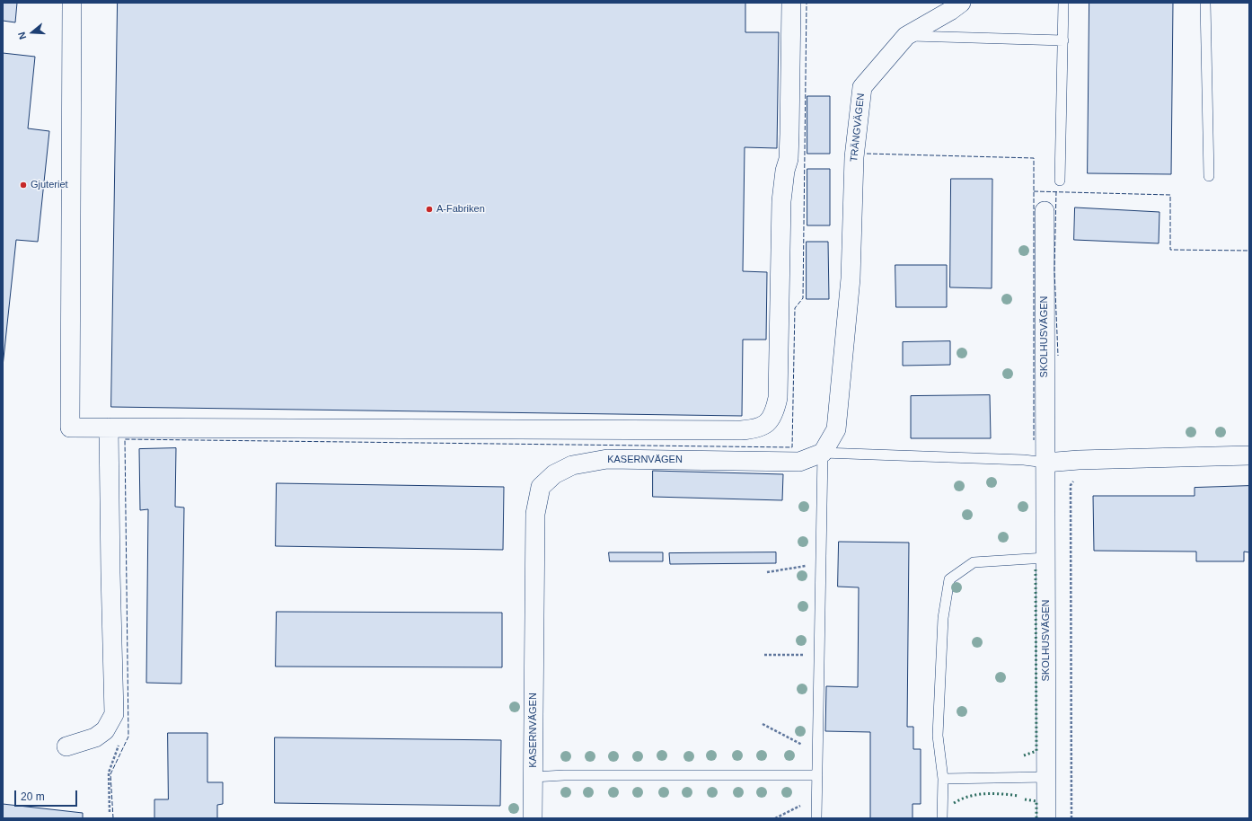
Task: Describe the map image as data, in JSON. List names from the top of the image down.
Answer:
{
  "streets": {
    "street": ["TRÄNGVÄGEN", "SKOLHUSVÄGEN", "KASERNVÄGEN"]
  },
  "crossings": [
    ["TRÄNGVÄGEN", "KASERNVÄGEN"]
  ],
  "places": ["Gjuteriet", "A-Fabriken"],
  "scale_bar": "20 m",
  "north": "left"
}
